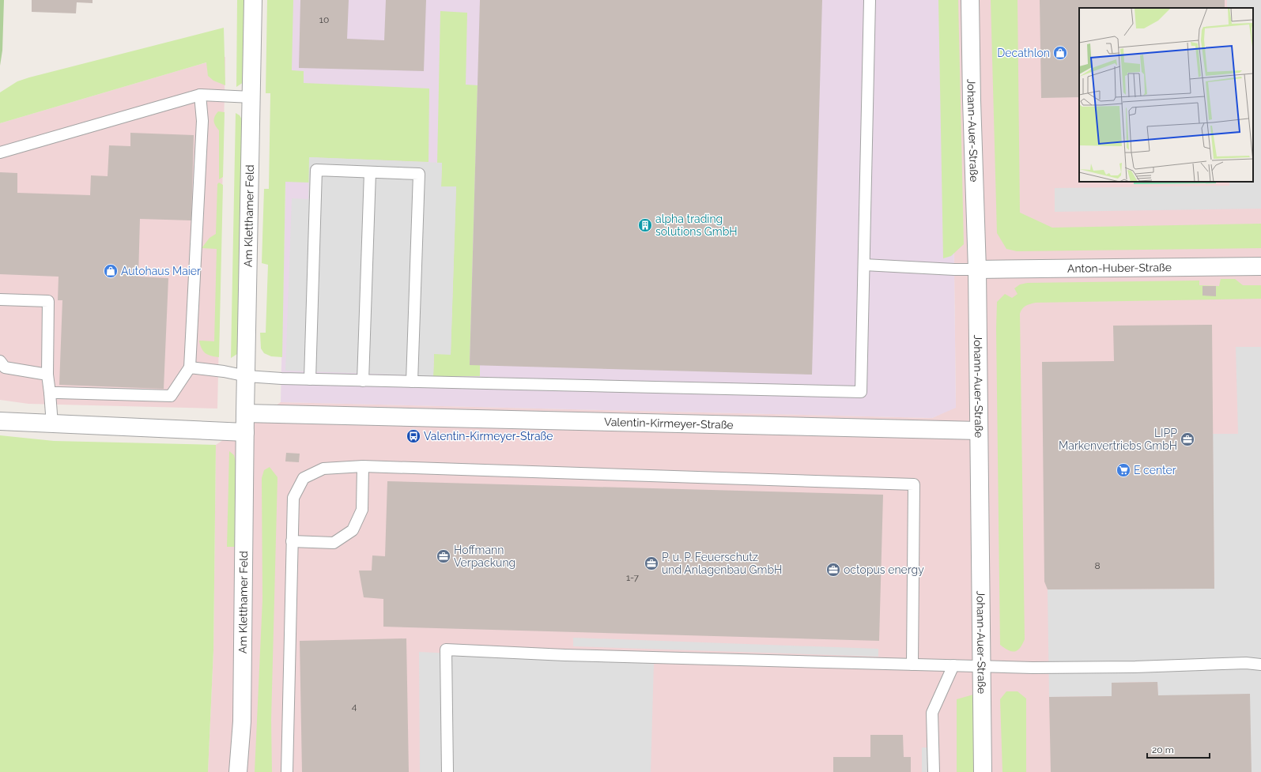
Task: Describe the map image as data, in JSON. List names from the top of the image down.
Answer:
{
  "streets": {
    "street": [
      "Johann-Auer-Straße",
      "Am Kletthamer Feld",
      "Anton-Huber-Straße",
      "Valentin-Kirmeyer-Straße"
    ]
  },
  "crossings": [
    ["Johann-Auer-Straße", "Anton-Huber-Straße"],
    ["Johann-Auer-Straße", "Valentin-Kirmeyer-Straße"],
    ["Am Kletthamer Feld", "Valentin-Kirmeyer-Straße"]
  ],
  "places": {
    "shop": ["Decathlon", "Autohaus Maier"],
    "building": ["alpha trading solutions GmbH"],
    "bus stop": ["Valentin-Kirmeyer-Straße"],
    "office": [
      "LIPP Markenvertriebs GmbH",
      "Hoffmann Verpackung",
      "P. u. P. Feuerschutz und Anlagenbau GmbH",
      "octopus energy"
    ],
    "supermarket": ["E center"]
  },
  "house_numbers": [
    "10",
    "8",
    "1-7",
    "4"
  ],
  "scale_bar": "20 m"
}
